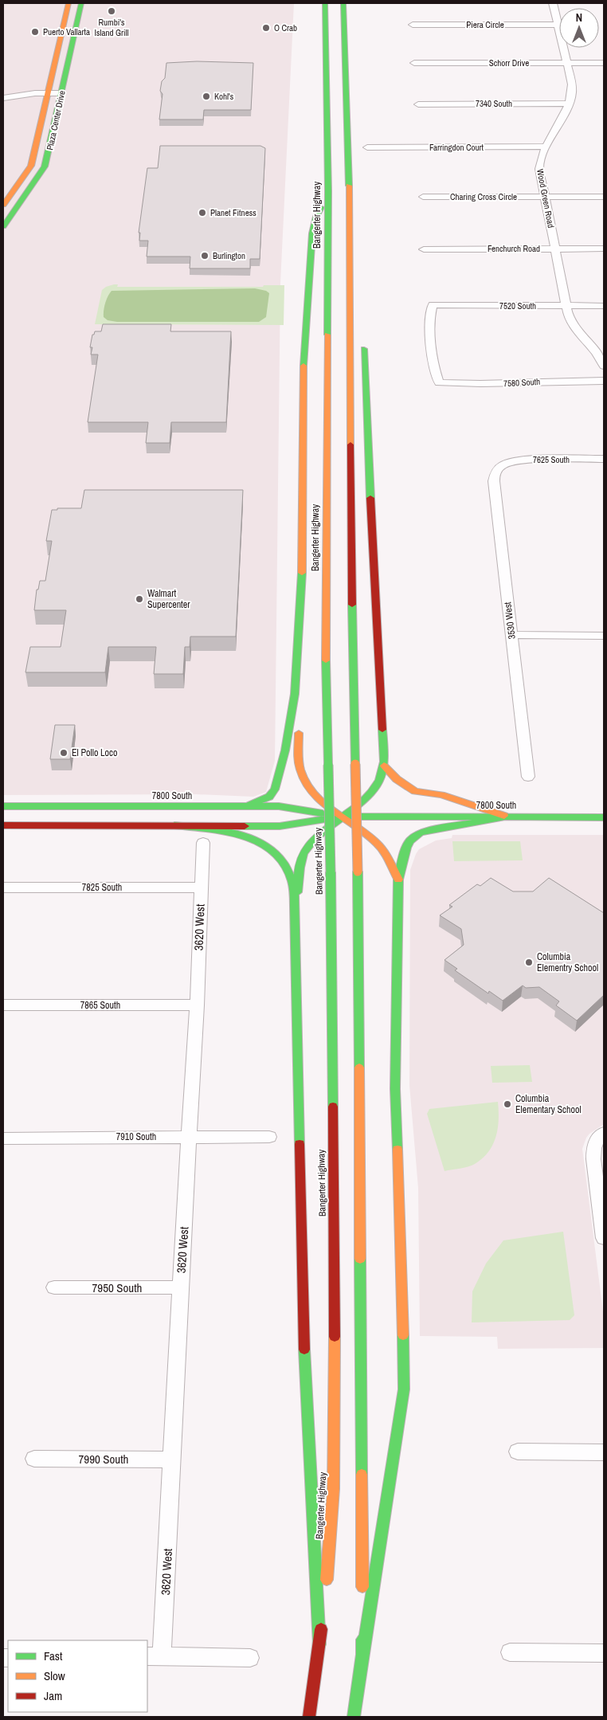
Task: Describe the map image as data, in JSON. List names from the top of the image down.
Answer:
{
  "streets": {
    "main road": ["Plaza Center Drive", "Bangerter Highway", "7800 South"],
    "street": [
      "Piera Circle",
      "Schorr Drive",
      "7340 South",
      "Farringdon Court",
      "Charing Cross Circle",
      "Wood Green Road",
      "Fenchurch Road",
      "7520 South",
      "7580 South",
      "7625 South",
      "3530 West",
      "7825 South",
      "3620 West",
      "7865 South",
      "7910 South",
      "7950 South",
      "7990 South"
    ]
  },
  "crossings": [
    ["Piera Circle", "Wood Green Road"],
    ["Schorr Drive", "Wood Green Road"],
    ["7340 South", "Wood Green Road"],
    ["Farringdon Court", "Wood Green Road"],
    ["Charing Cross Circle", "Wood Green Road"],
    ["Wood Green Road", "Fenchurch Road"],
    ["Wood Green Road", "7520 South"],
    ["7520 South", "7580 South"],
    ["7625 South", "3530 West"],
    ["7825 South", "3620 West"],
    ["3620 West", "7865 South"],
    ["3620 West", "7910 South"],
    ["3620 West", "7950 South"],
    ["3620 West", "7990 South"]
  ],
  "places": [
    "Rumbi's Island Grill",
    "O Crab",
    "Puerto Vallarta",
    "Kohl's",
    "Planet Fitness",
    "Burlington",
    "Walmart Supercenter",
    "El Pollo Loco",
    "Columbia Elementry School",
    "Columbia Elementary School"
  ],
  "legend": ["Fast", "Slow", "Jam"],
  "north": "top"
}
